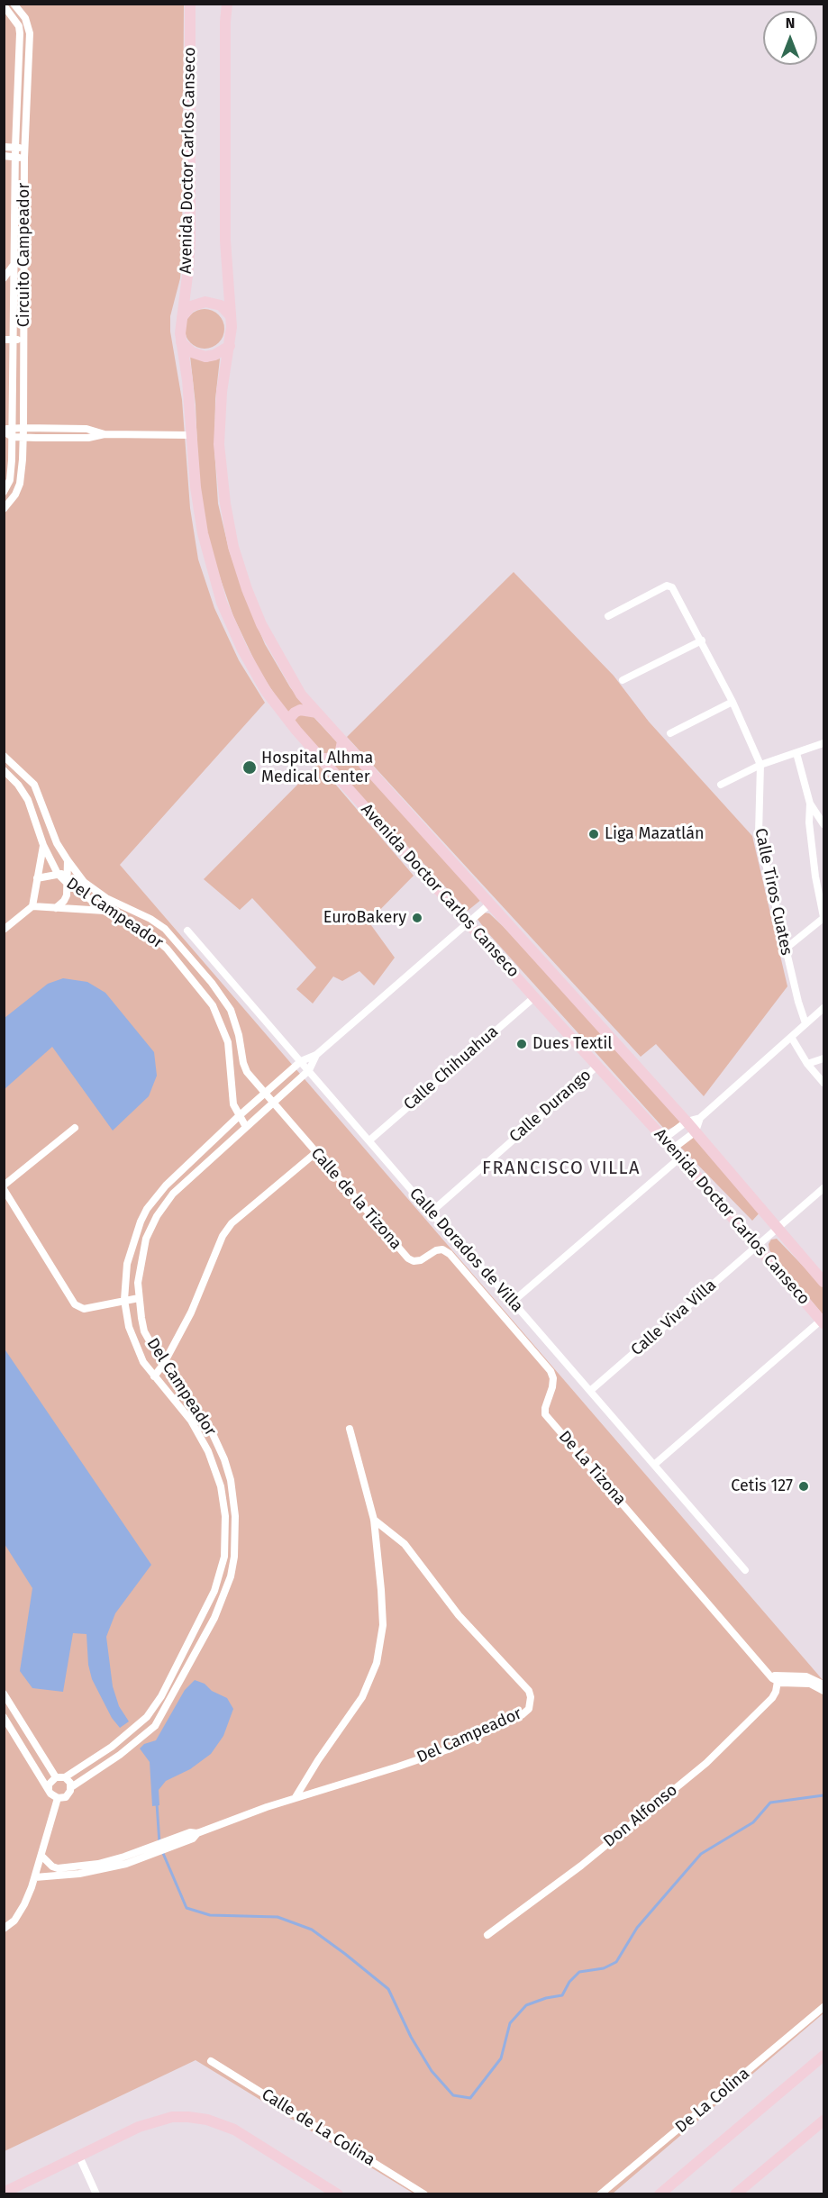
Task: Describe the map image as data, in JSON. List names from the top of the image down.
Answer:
{
  "streets": {
    "main road": ["Avenida Doctor Carlos Canseco"],
    "street": [
      "Circuito Campeador",
      "Calle Tiros Cuates",
      "Del Campeador",
      "Calle Chihuahua",
      "Calle Durango",
      "Calle de la Tizona",
      "Calle Dorados de Villa",
      "Calle Viva Villa",
      "De La Tizona",
      "Don Alfonso",
      "De La Colina",
      "Calle de La Colina"
    ]
  },
  "crossings": [
    ["Avenida Doctor Carlos Canseco", "Calle Chihuahua"],
    ["Avenida Doctor Carlos Canseco", "Calle Durango"],
    ["Avenida Doctor Carlos Canseco", "Calle Viva Villa"],
    ["Del Campeador", "Calle de la Tizona"],
    ["Calle Chihuahua", "Calle Dorados de Villa"],
    ["Calle Durango", "Calle Dorados de Villa"],
    ["Calle de la Tizona", "De La Tizona"],
    ["Calle Dorados de Villa", "Calle Viva Villa"],
    ["De La Tizona", "Don Alfonso"]
  ],
  "districts": ["FRANCISCO VILLA"],
  "places": [
    "Hospital Alhma Medical Center",
    "Liga Mazatlán",
    "EuroBakery",
    "Dues Textil",
    "Cetis 127"
  ],
  "north": "top"
}
